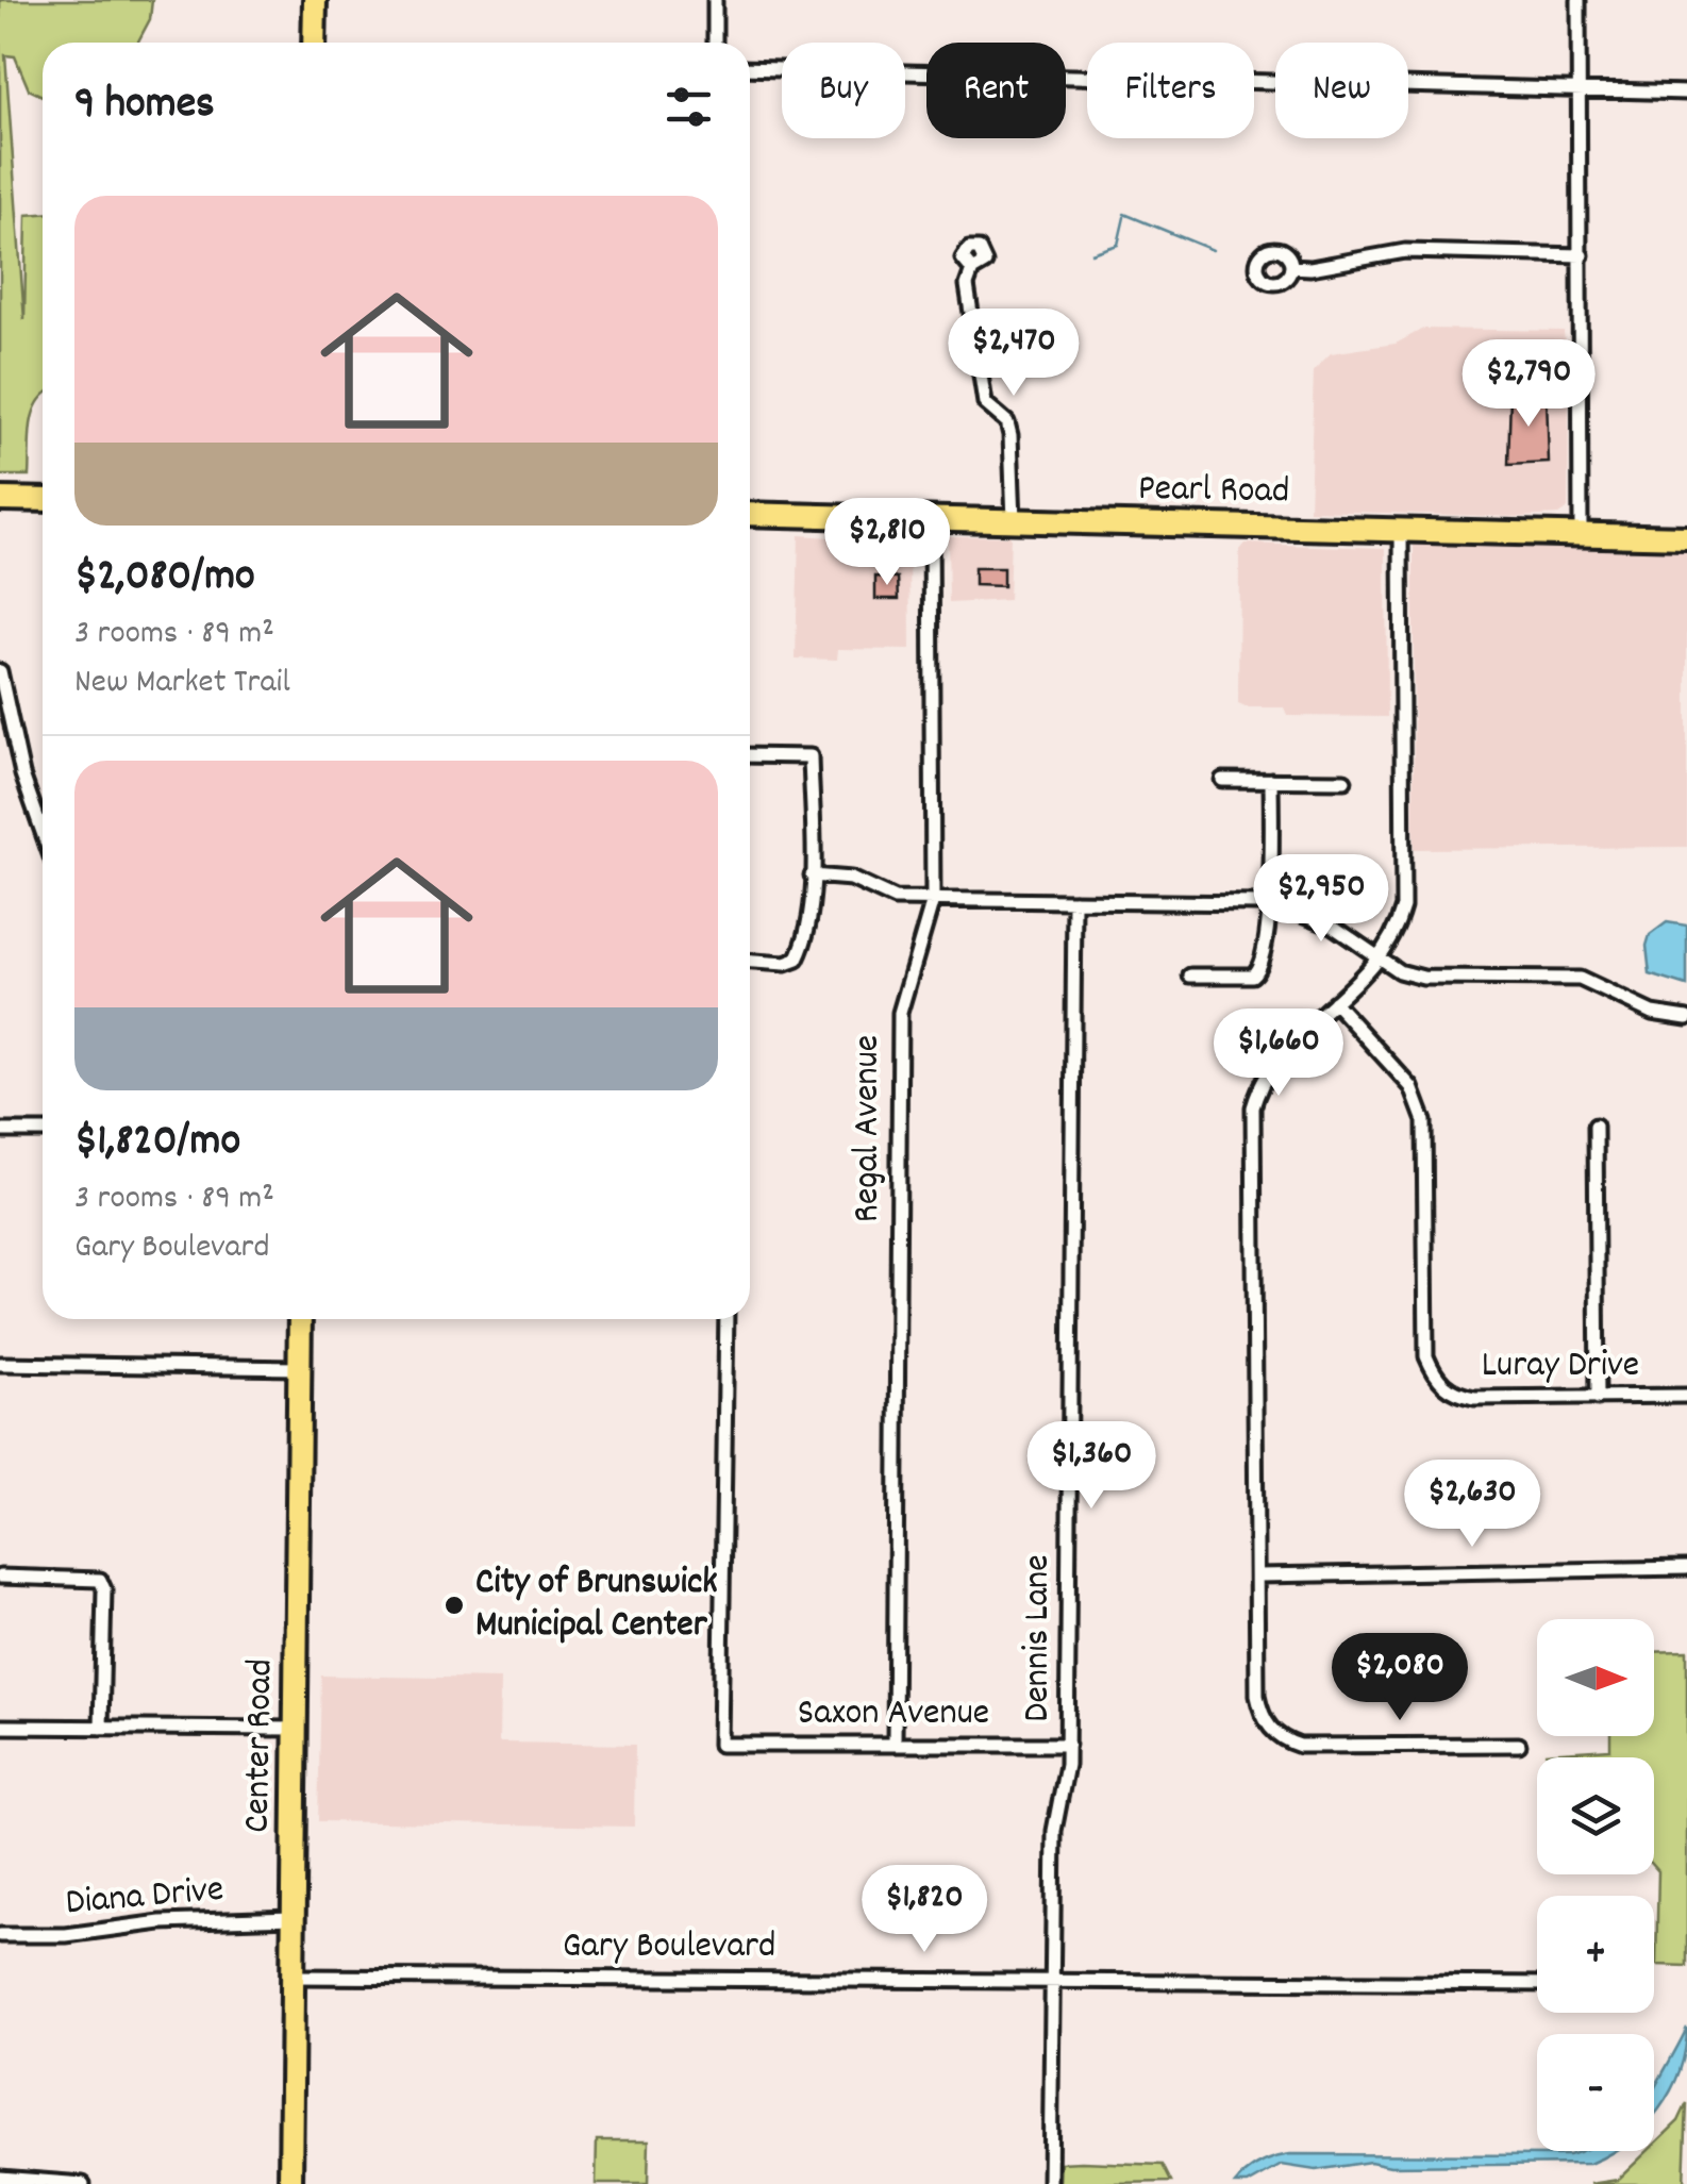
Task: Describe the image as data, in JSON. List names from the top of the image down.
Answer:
{
  "streets": {
    "main road": ["Pearl Road", "Center Road"],
    "street": [
      "Regal Avenue",
      "Luray Drive",
      "Dennis Lane",
      "Saxon Avenue",
      "Diana Drive",
      "Gary Boulevard"
    ]
  },
  "crossings": [
    ["Pearl Road", "Regal Avenue"],
    ["Regal Avenue", "Saxon Avenue"],
    ["Dennis Lane", "Saxon Avenue"],
    ["Dennis Lane", "Gary Boulevard"],
    ["Center Road", "Diana Drive"],
    ["Center Road", "Gary Boulevard"]
  ],
  "places": ["City of Brunswick Municipal Center"],
  "north": "right",
  "page": {
    "chip": [
      "Buy",
      "Rent",
      "Filters",
      "New"
    ],
    "heading": "9 homes",
    "list": [
      {
        "name": "$2,080/mo",
        "note": "3 rooms · 89 m² · New Market Trail"
      },
      {
        "name": "$1,820/mo",
        "note": "3 rooms · 89 m² · Gary Boulevard"
      }
    ],
    "price": [
      "$2,470",
      "$2,790",
      "$2,810",
      "$2,950",
      "$1,660",
      "$1,360",
      "$2,630",
      "$2,080",
      "$1,820"
    ],
    "map_buttons": ["+", "−"]
  }
}
